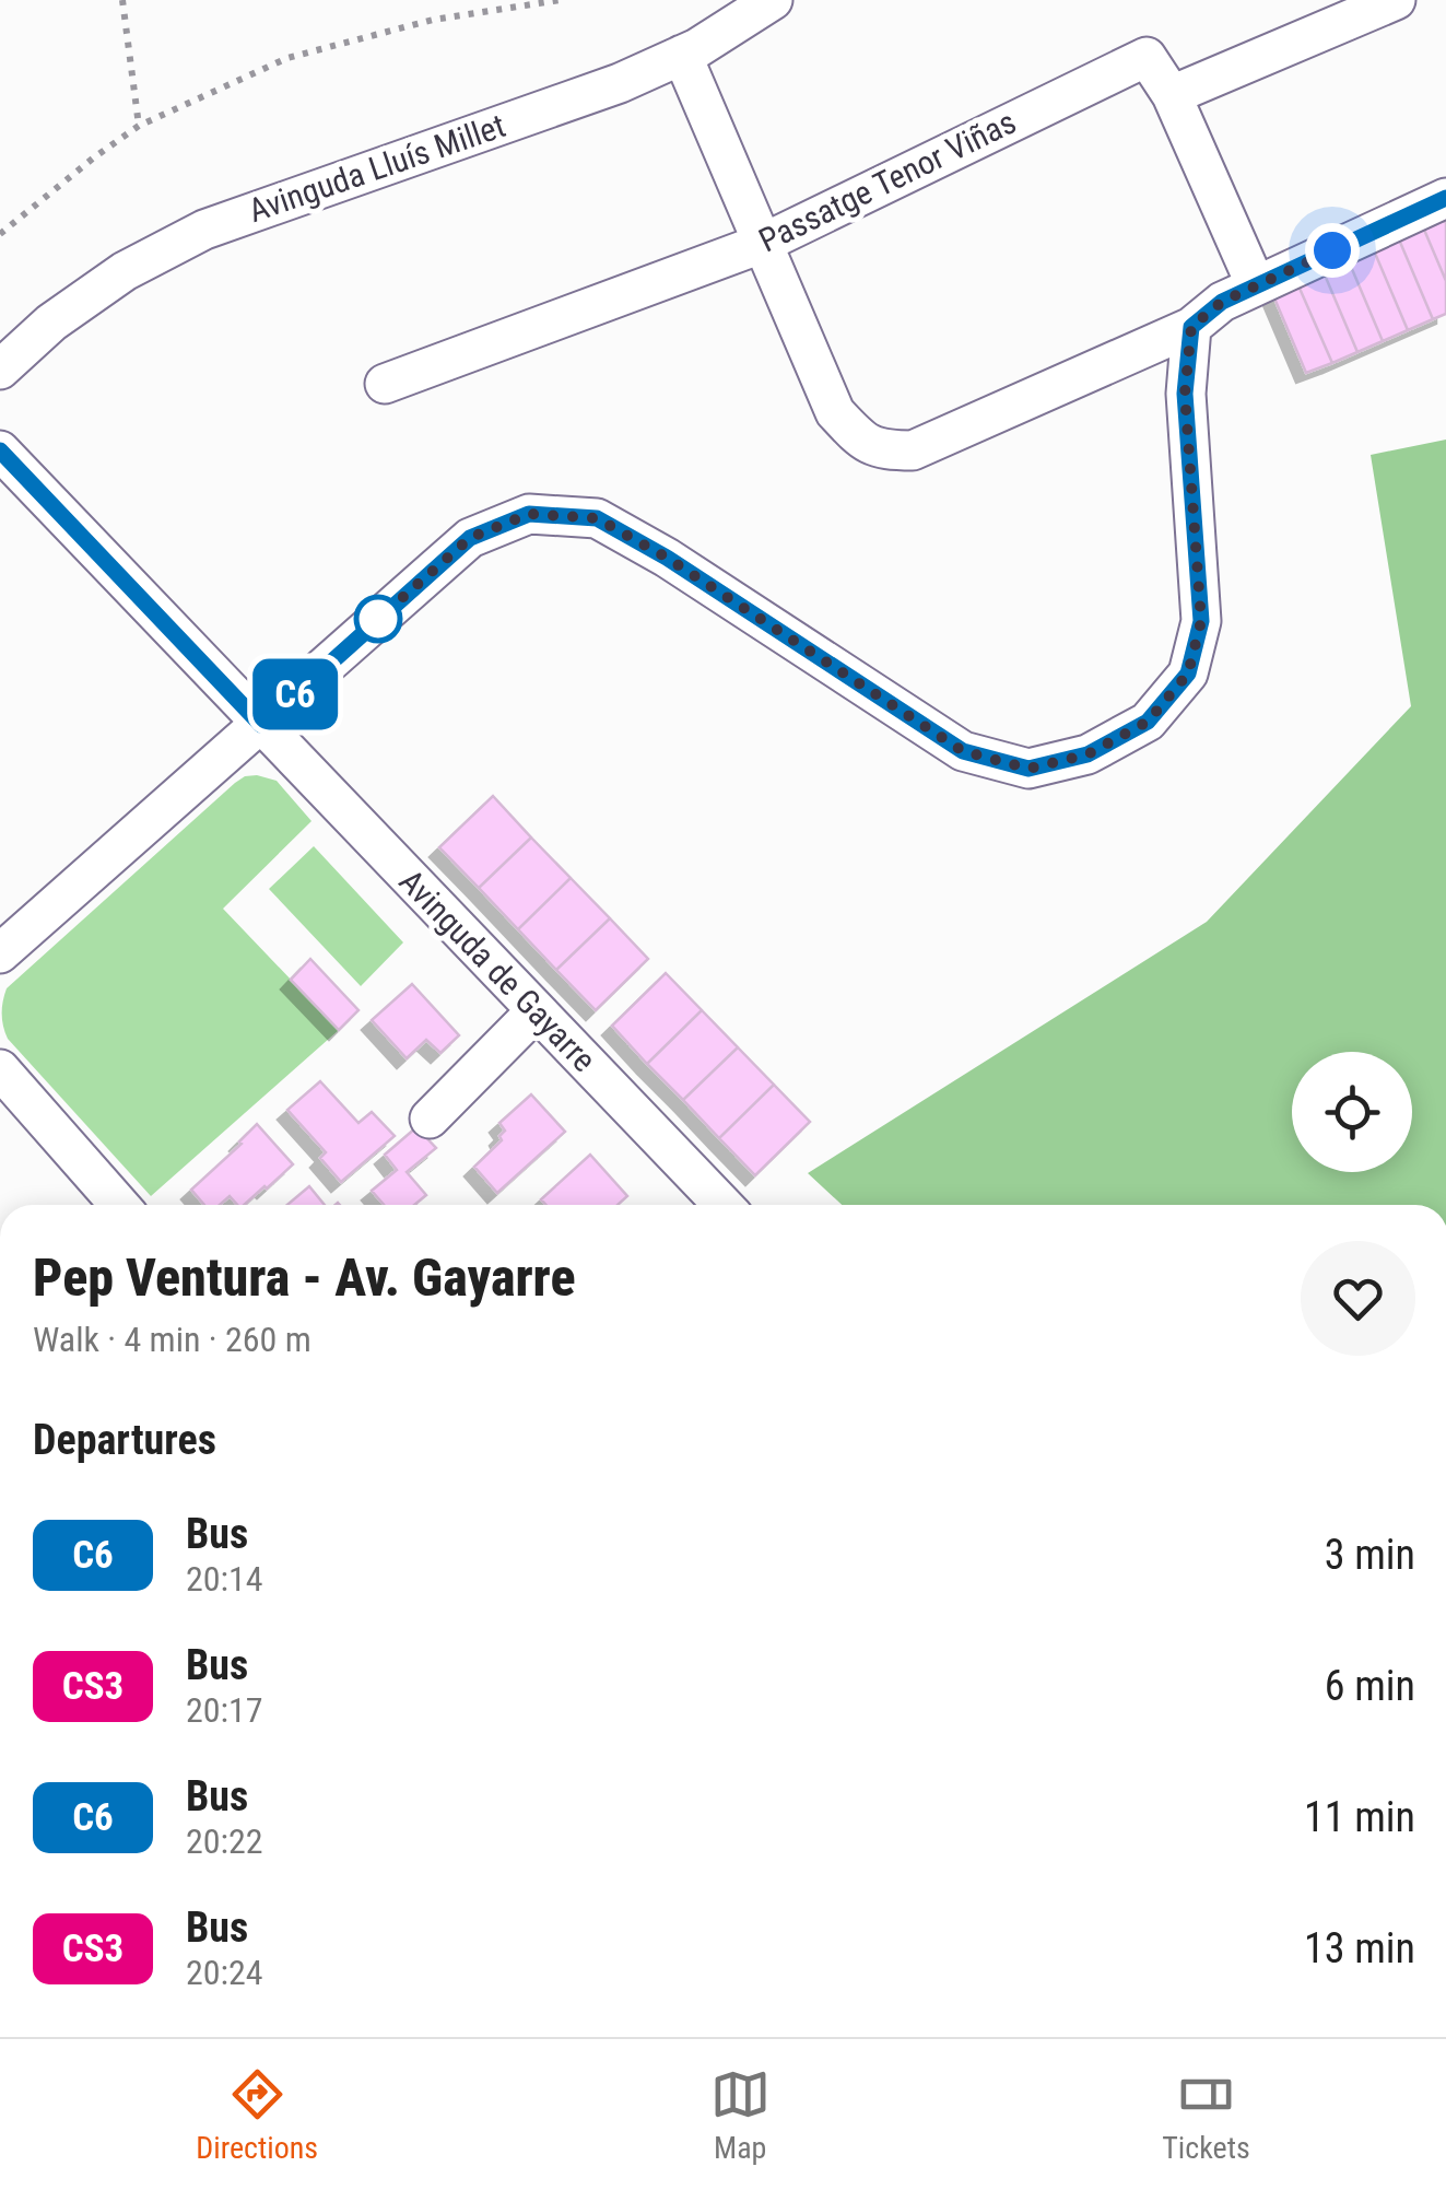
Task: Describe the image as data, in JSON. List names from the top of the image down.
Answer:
{
  "streets": {
    "street": ["Avinguda Lluís Millet", "Passatge Tenor Viñas", "Avinguda de Gayarre"]
  },
  "lines": ["bus line C6"],
  "page": {
    "on_map": "C6",
    "heading": [
      ["Pep Ventura - Av. Gayarre", "Walk · 4 min · 260 m"],
      "Departures"
    ],
    "list": [
      {
        "mark": "C6",
        "name": "Bus",
        "note": "20:14",
        "value": "3 min"
      },
      {
        "mark": "CS3",
        "name": "Bus",
        "note": "20:17",
        "value": "6 min"
      },
      {
        "mark": "C6",
        "name": "Bus",
        "note": "20:22",
        "value": "11 min"
      },
      {
        "mark": "CS3",
        "name": "Bus",
        "note": "20:24",
        "value": "13 min"
      }
    ],
    "tabs": ["Directions", "Map", "Tickets"]
  }
}
